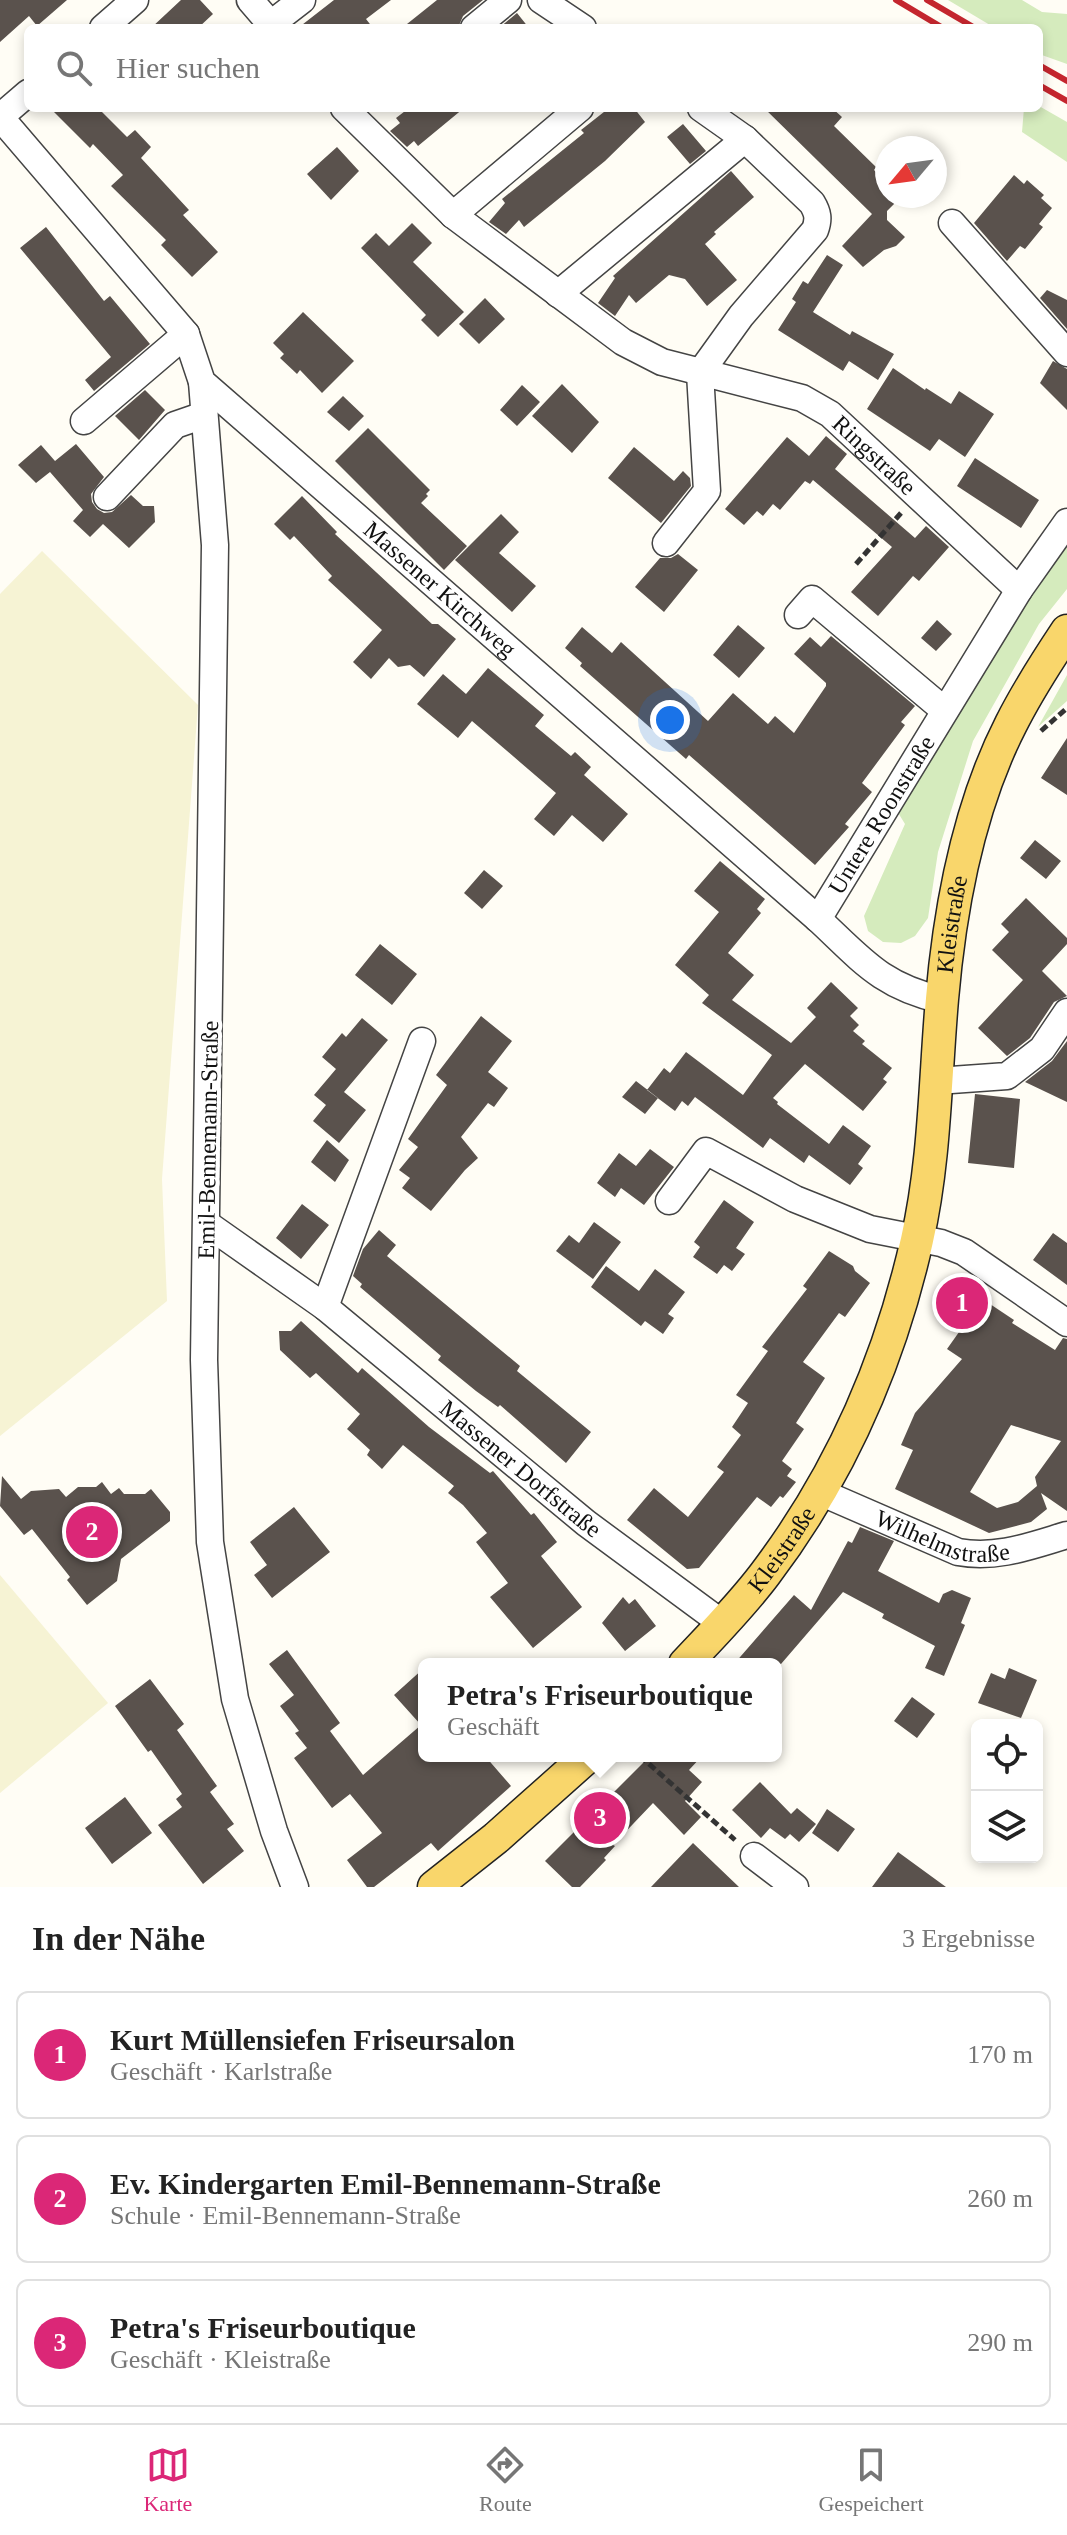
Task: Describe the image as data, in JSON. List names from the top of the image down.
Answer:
{
  "streets": {
    "main road": ["Kleistraße"],
    "street": [
      "Ringstraße",
      "Massener Kirchweg",
      "Untere Roonstraße",
      "Emil-Bennemann-Straße",
      "Massener Dorfstraße",
      "Wilhelmstraße"
    ]
  },
  "crossings": [
    ["Ringstraße", "Untere Roonstraße"],
    ["Massener Kirchweg", "Untere Roonstraße"],
    ["Massener Kirchweg", "Kleistraße"],
    ["Massener Kirchweg", "Emil-Bennemann-Straße"],
    ["Kleistraße", "Massener Dorfstraße"],
    ["Kleistraße", "Wilhelmstraße"],
    ["Emil-Bennemann-Straße", "Massener Dorfstraße"]
  ],
  "north": "bottom left",
  "page": {
    "search": "Hier suchen",
    "pins": ["1", "2", "3"],
    "popup": ["Petra's Friseurboutique", "Geschäft"],
    "heading": ["In der Nähe", "3 Ergebnisse"],
    "list": [
      {
        "mark": "1",
        "name": "Kurt Müllensiefen Friseursalon",
        "note": "Geschäft · Karlstraße",
        "value": "170 m"
      },
      {
        "mark": "2",
        "name": "Ev. Kindergarten Emil-Bennemann-Straße",
        "note": "Schule · Emil-Bennemann-Straße",
        "value": "260 m"
      },
      {
        "mark": "3",
        "name": "Petra's Friseurboutique",
        "note": "Geschäft · Kleistraße",
        "value": "290 m"
      }
    ],
    "nav": ["Karte", "Route", "Gespeichert"]
  }
}
